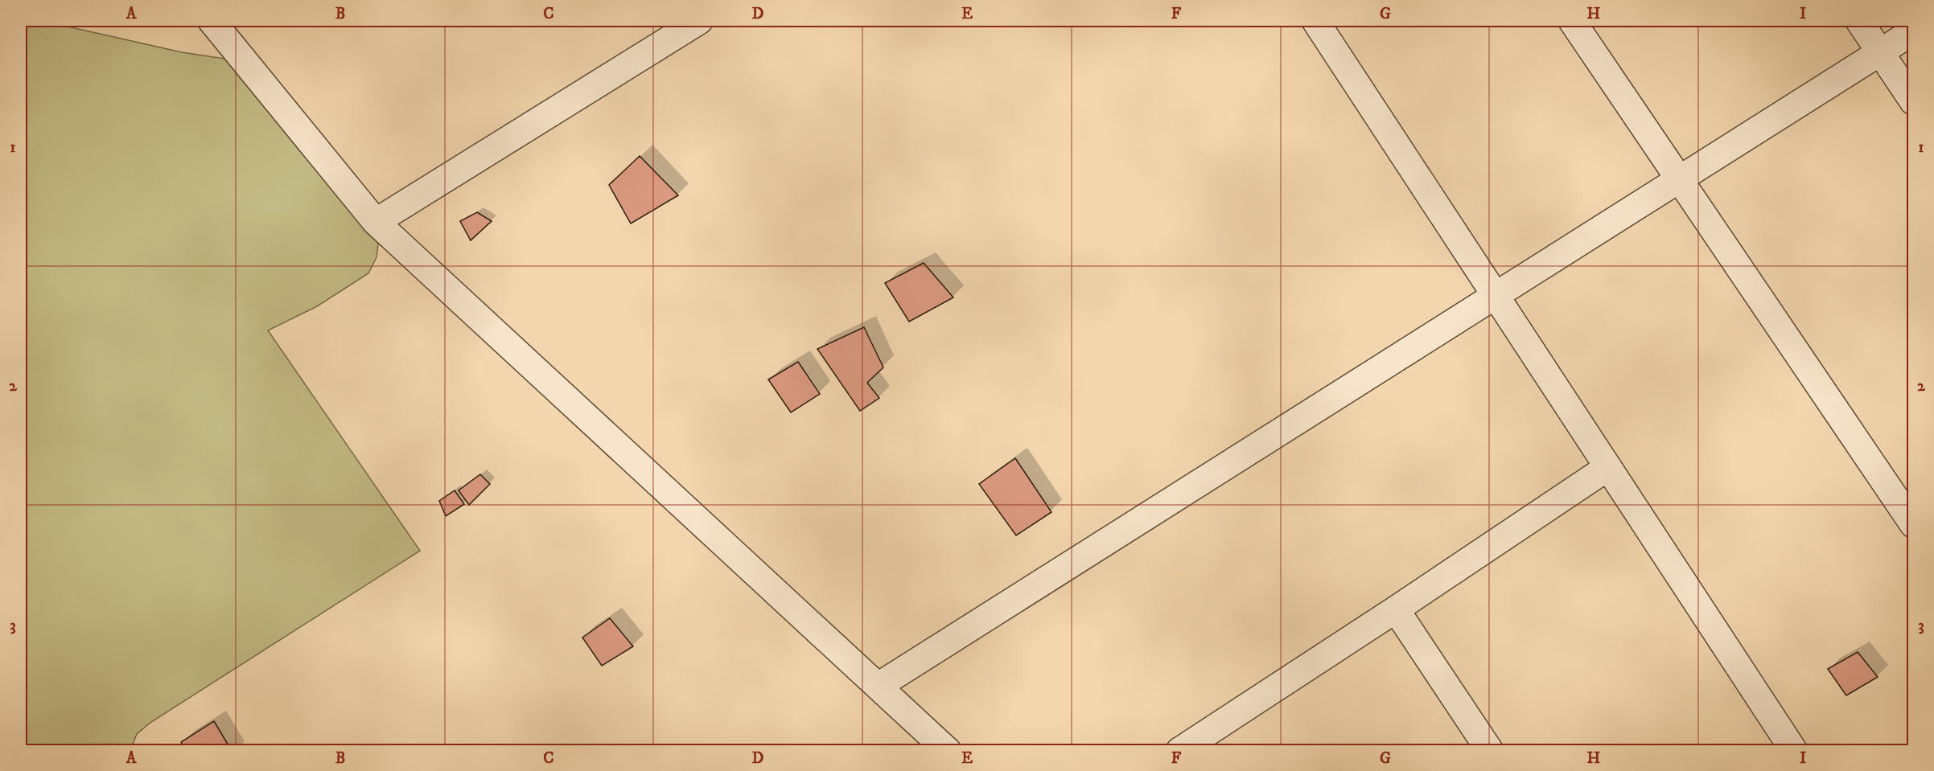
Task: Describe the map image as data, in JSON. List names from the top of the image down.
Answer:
{
  "grid": {
    "columns": [
      "A",
      "B",
      "C",
      "D",
      "E",
      "F",
      "G",
      "H",
      "I"
    ],
    "rows": ["1", "2", "3"]
  }
}
